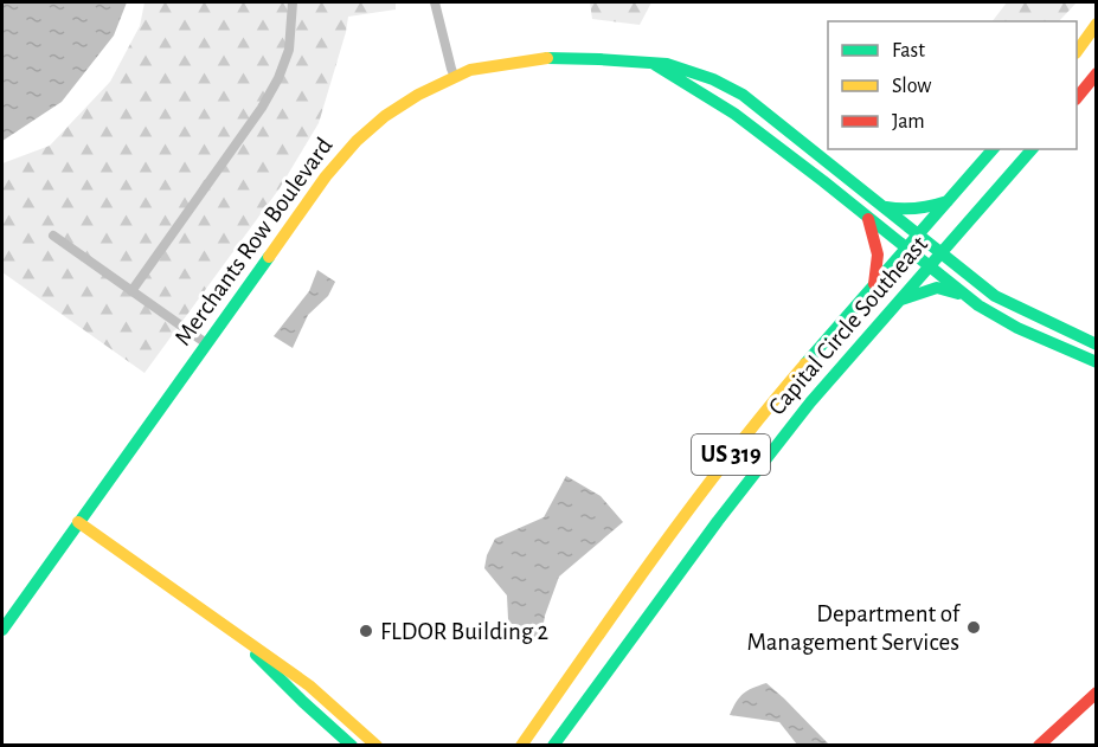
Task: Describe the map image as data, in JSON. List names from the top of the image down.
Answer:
{
  "streets": {
    "street": ["Merchants Row Boulevard", "Capital Circle Southeast", "US 319"]
  },
  "crossings": [
    ["Merchants Row Boulevard", "Capital Circle Southeast"]
  ],
  "places": ["Department of Management Services", "FLDOR Building 2"],
  "legend": ["Fast", "Slow", "Jam"]
}
